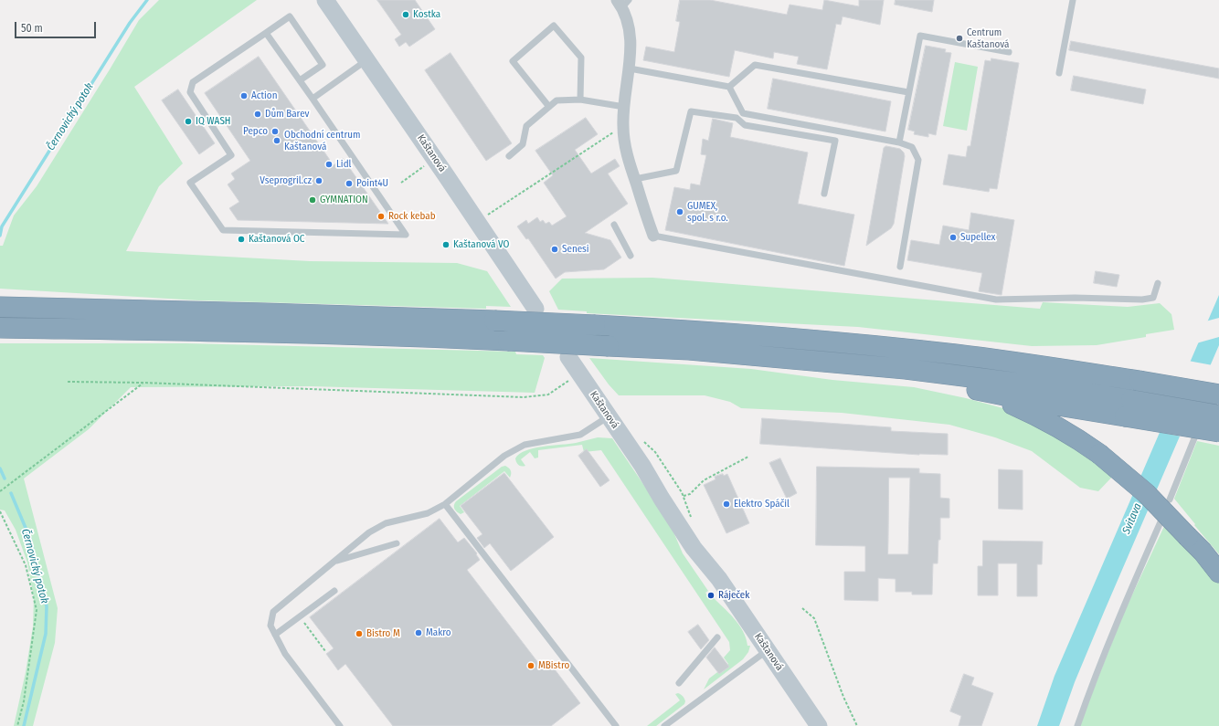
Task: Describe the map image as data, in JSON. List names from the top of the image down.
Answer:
{
  "streets": {
    "main road": ["Kaštanová"]
  },
  "water": ["Černovický potok", "Svitava"],
  "places": [
    "Kostka",
    "Centrum Kaštanová",
    "Action",
    "Dům Barev",
    "IQ WASH",
    "Pepco",
    "Obchodní centrum Kaštanová",
    "Lidl",
    "Vseprogril.cz",
    "Point4U",
    "GYMNATION",
    "GUMEX, spol. s r.o.",
    "Rock kebab",
    "Supellex",
    "Kaštanová OC",
    "Kaštanová VO",
    "Senesi",
    "Elektro Spáčil",
    "Ráječek",
    "Makro",
    "Bistro M",
    "MBistro"
  ],
  "scale_bar": "50 m"
}
